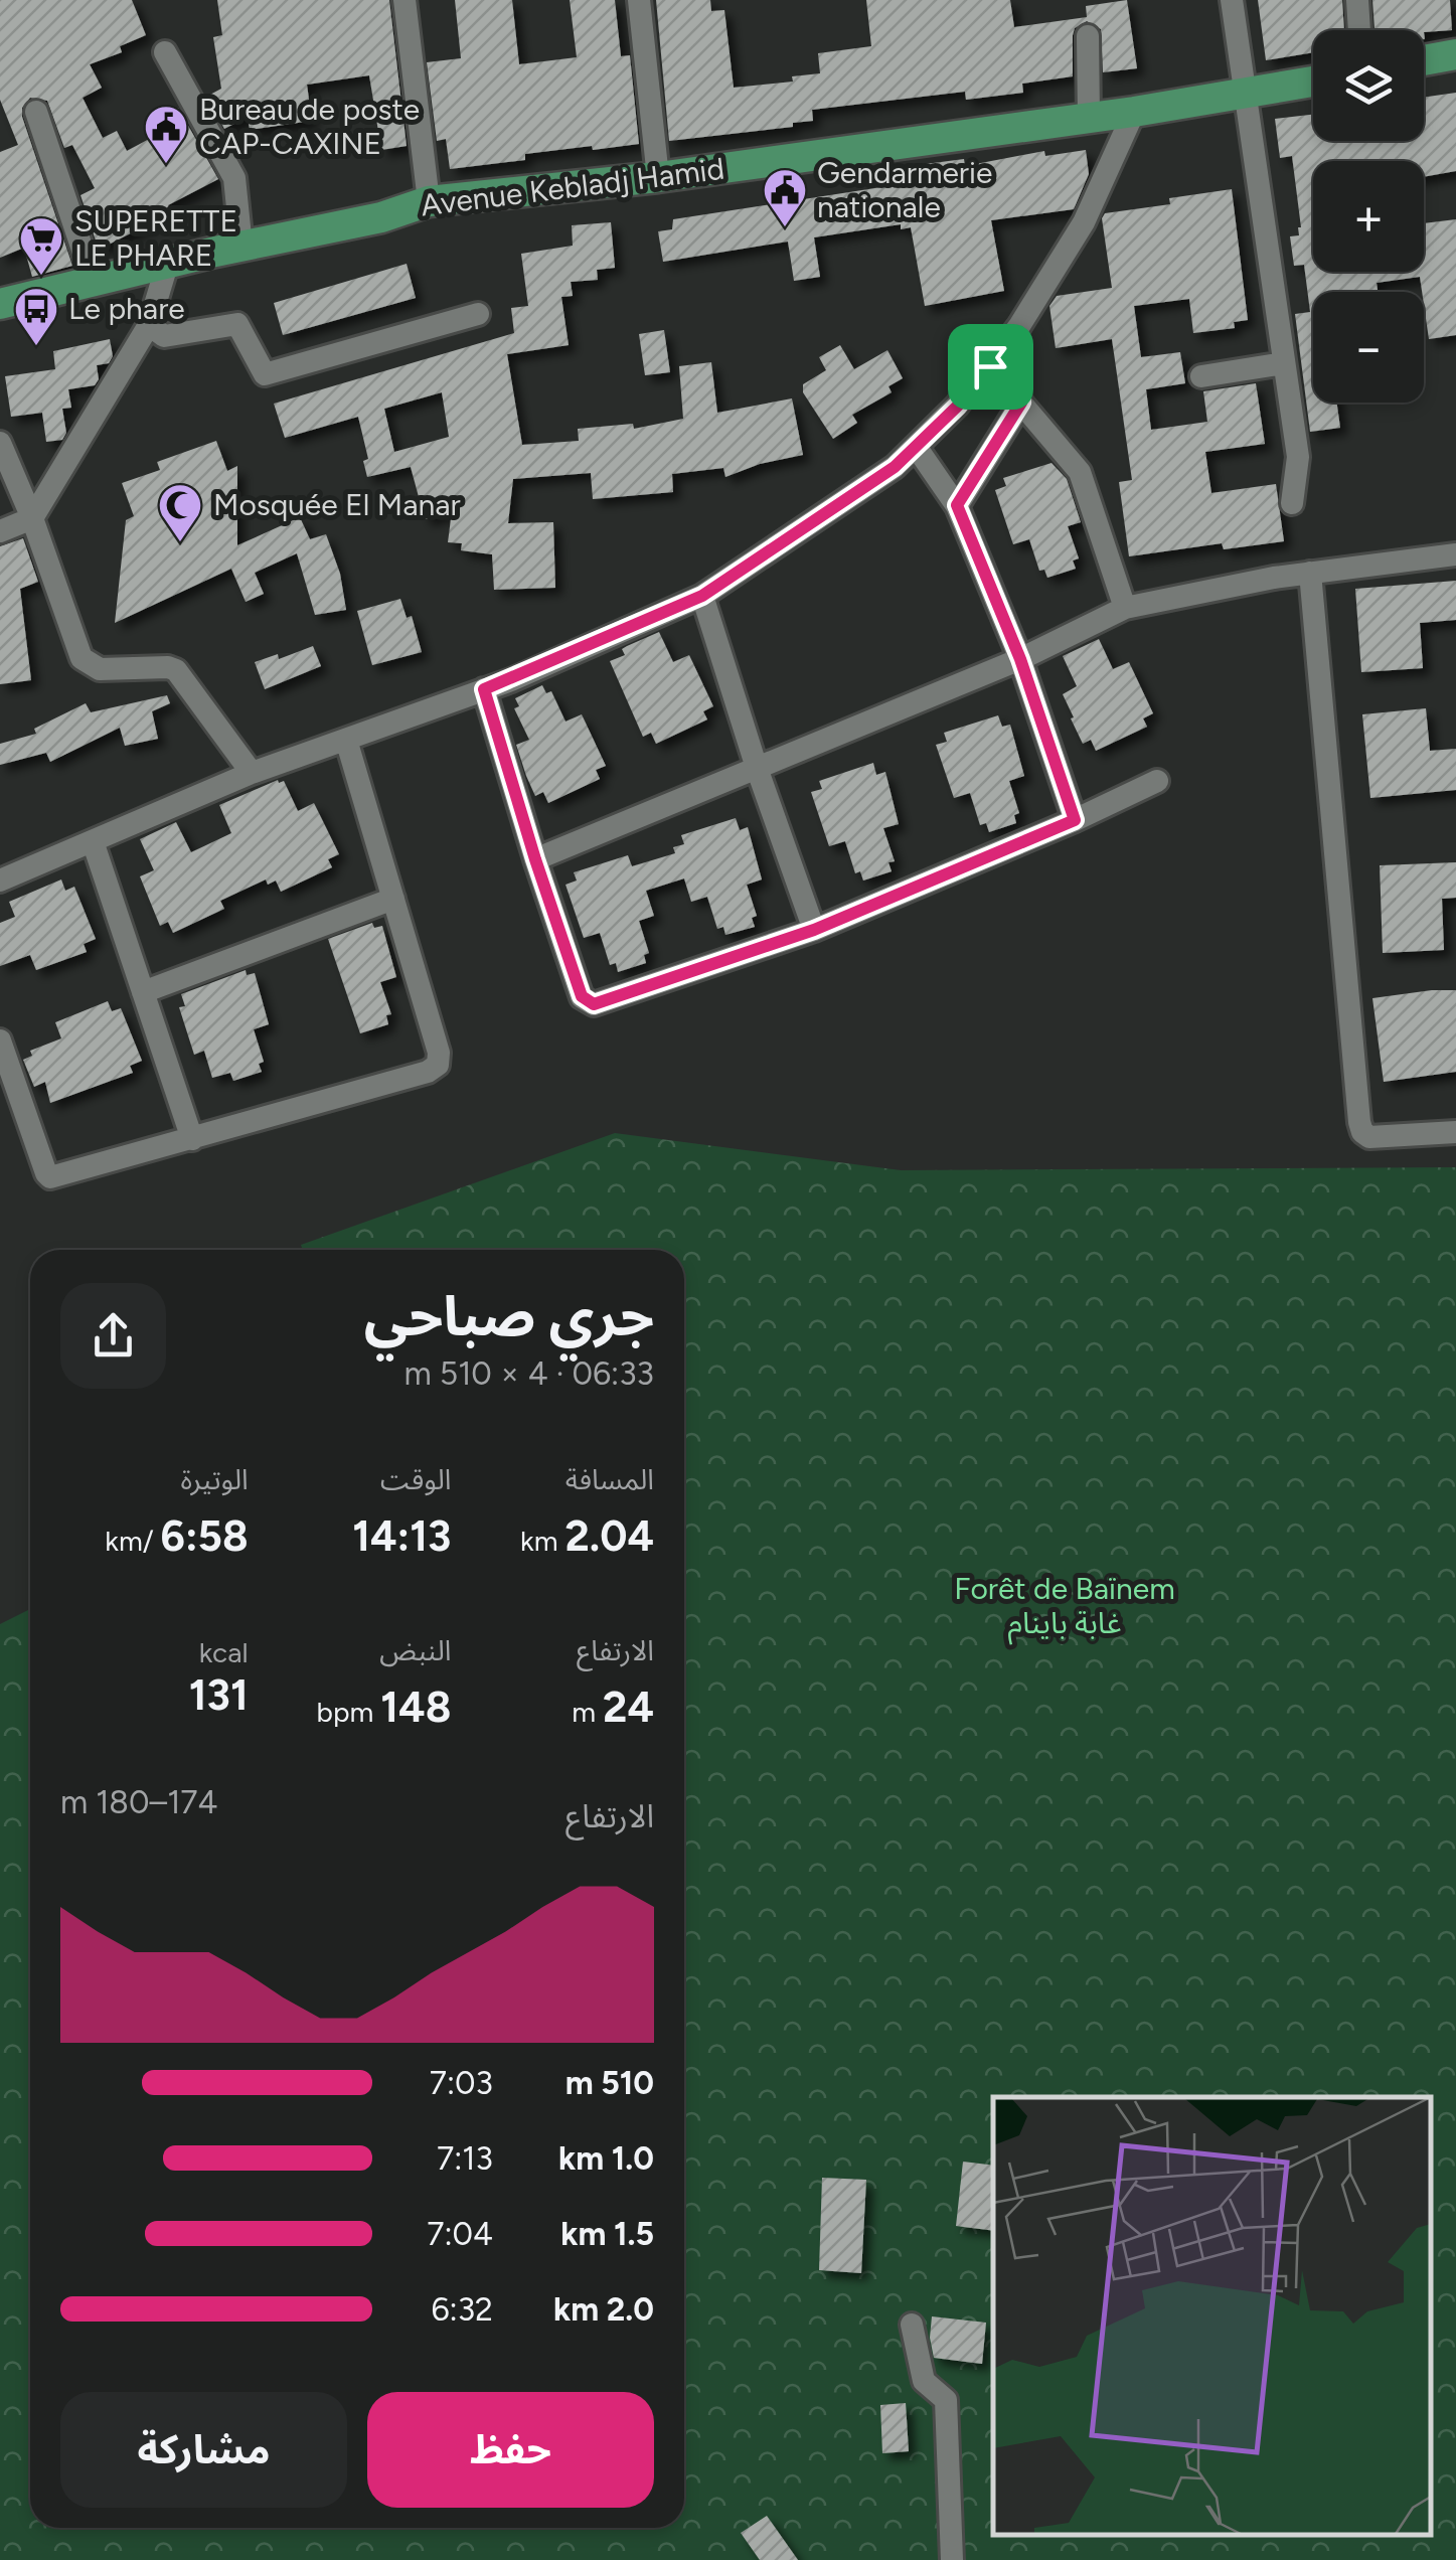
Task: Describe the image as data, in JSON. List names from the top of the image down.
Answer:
{
  "streets": {
    "main road": ["Avenue Kebladj Hamid"]
  },
  "parks": ["Forêt de Baïnem غابة باينام"],
  "places": {
    "public building": ["Bureau de poste CAP-CAXINE", "Gendarmerie nationale"],
    "supermarket": ["SUPERETTE LE PHARE"],
    "bus stop": ["Le phare"],
    "mosque": ["Mosquée El Manar"]
  },
  "page": {
    "map_buttons": ["+", "−"],
    "heading": ["جري صباحي", "06:33 · 4 × 510 m"],
    "stats": [
      ["المسافة", "2.04 km"],
      ["الوقت", "14:13"],
      ["الوتيرة", "6:58 /km"],
      ["الارتفاع", "24 m"],
      ["النبض", "148 bpm"],
      ["kcal", "131"]
    ],
    "chart": ["الارتفاع", "174–180 m"],
    "list": [
      {
        "name": "510 m",
        "note": "7:03"
      },
      {
        "name": "1.0 km",
        "note": "7:13"
      },
      {
        "name": "1.5 km",
        "note": "7:04"
      },
      {
        "name": "2.0 km",
        "note": "6:32"
      }
    ],
    "buttons": ["حفظ", "مشاركة"]
  }
}
